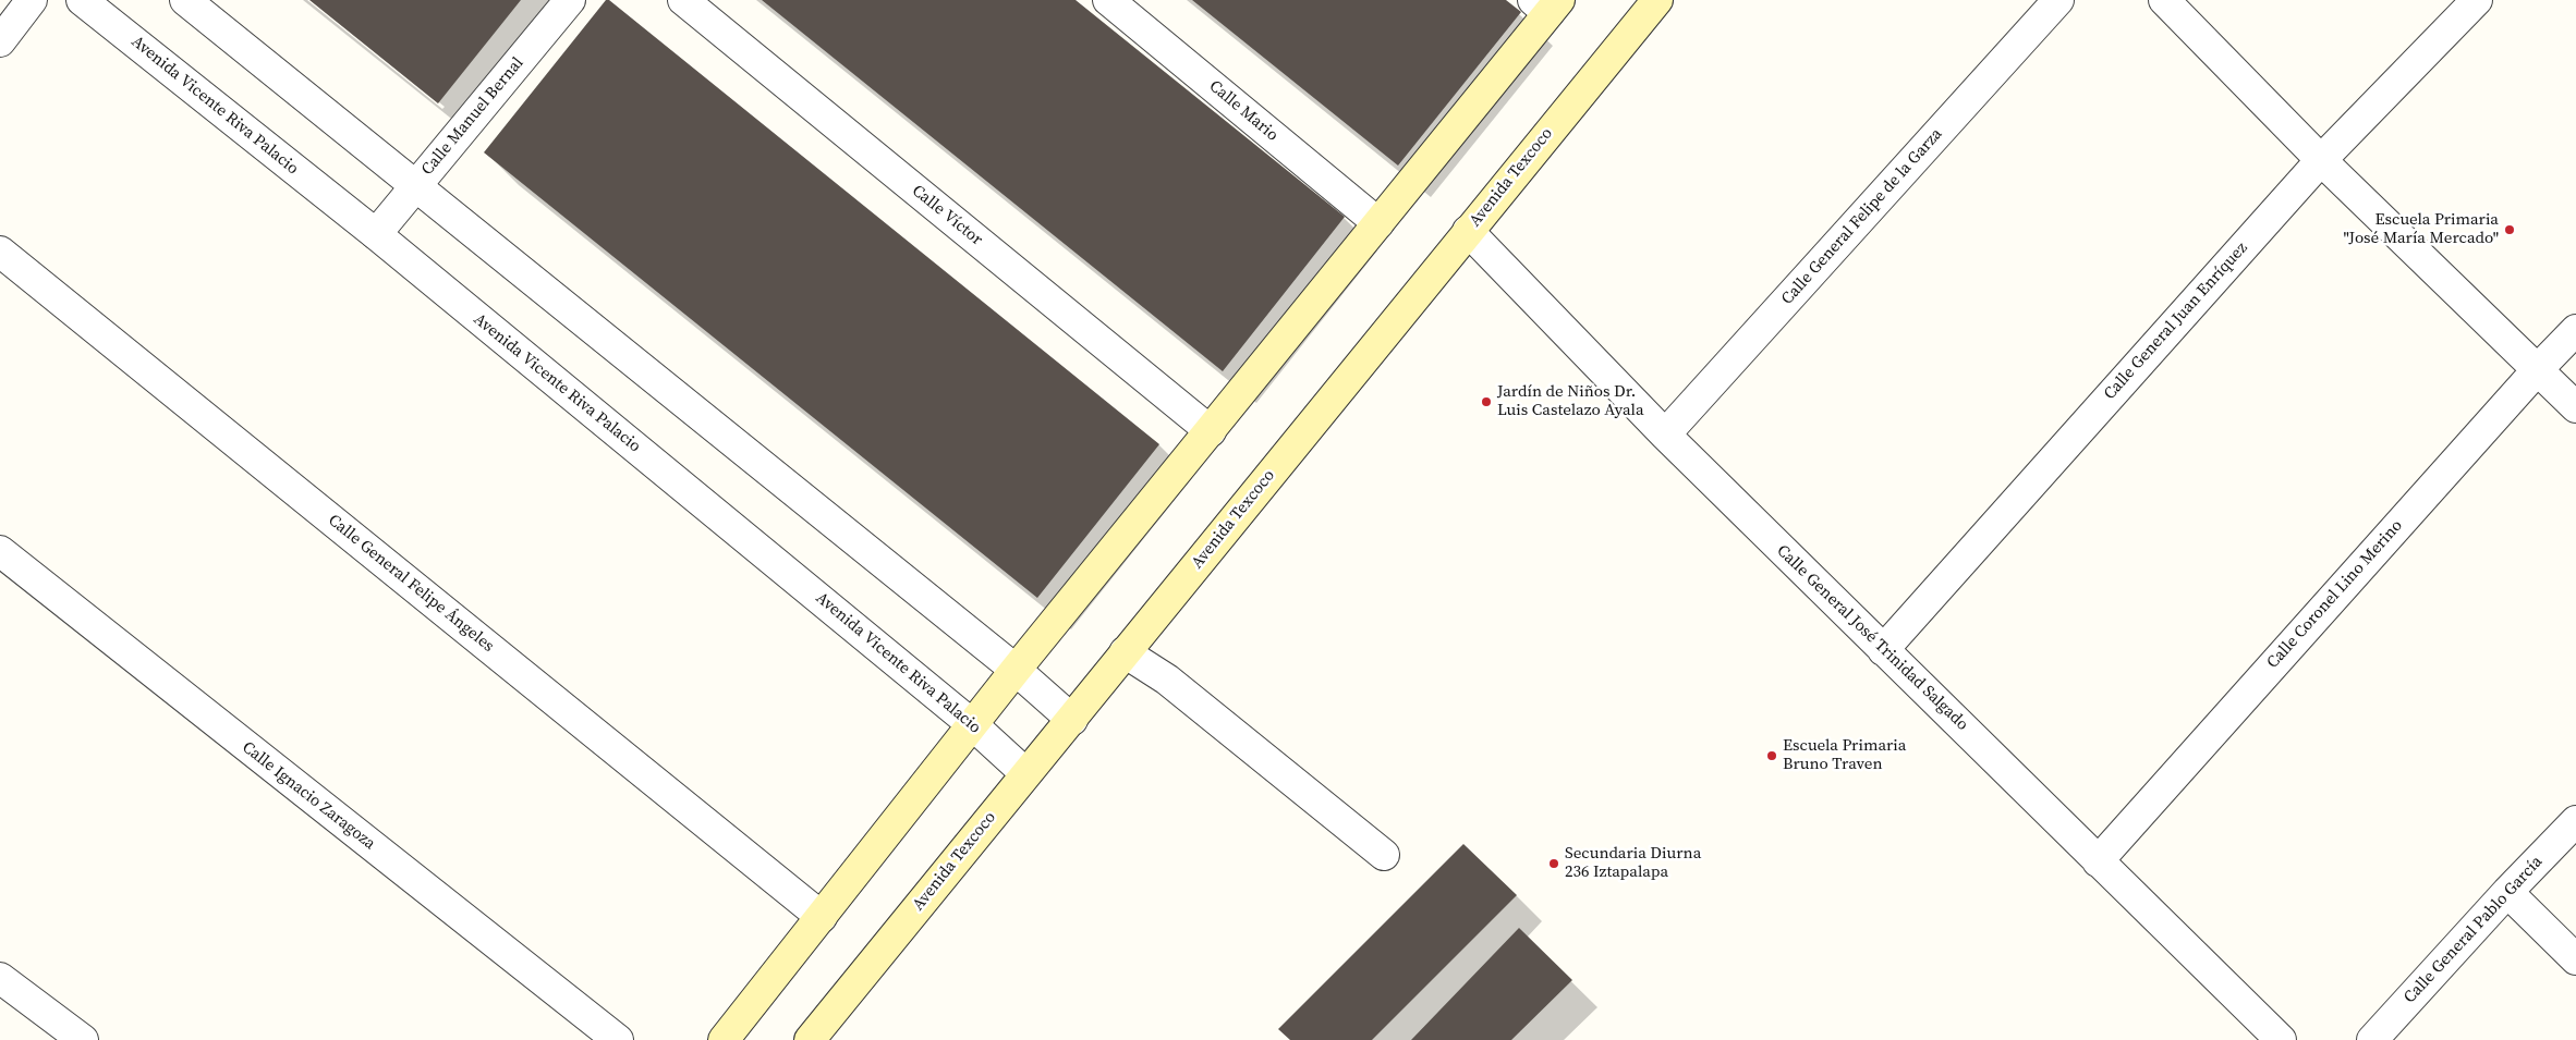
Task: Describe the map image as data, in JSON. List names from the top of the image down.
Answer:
{
  "streets": {
    "main road": ["Avenida Texcoco"],
    "street": [
      "Avenida Vicente Riva Palacio",
      "Calle Mario",
      "Calle Manuel Bernal",
      "Calle Víctor",
      "Calle General Felipe de la Garza",
      "Calle General Juan Enríquez",
      "Calle General Felipe Ángeles",
      "Calle Coronel Lino Merino",
      "Calle General José Trinidad Salgado",
      "Calle Ignacio Zaragoza",
      "Calle General Pablo García"
    ]
  },
  "crossings": [
    ["Avenida Vicente Riva Palacio", "Calle Manuel Bernal"],
    ["Avenida Vicente Riva Palacio", "Avenida Texcoco"],
    ["Avenida Texcoco", "Calle General José Trinidad Salgado"],
    ["Calle General Felipe de la Garza", "Calle General José Trinidad Salgado"],
    ["Calle General Juan Enríquez", "Calle General José Trinidad Salgado"],
    ["Calle Coronel Lino Merino", "Calle General José Trinidad Salgado"]
  ],
  "places": [
    "Escuela Primaria \"José María Mercado\"",
    "Jardín de Niños Dr. Luis Castelazo Ayala",
    "Escuela Primaria Bruno Traven",
    "Secundaria Diurna 236 Iztapalapa"
  ]
}
